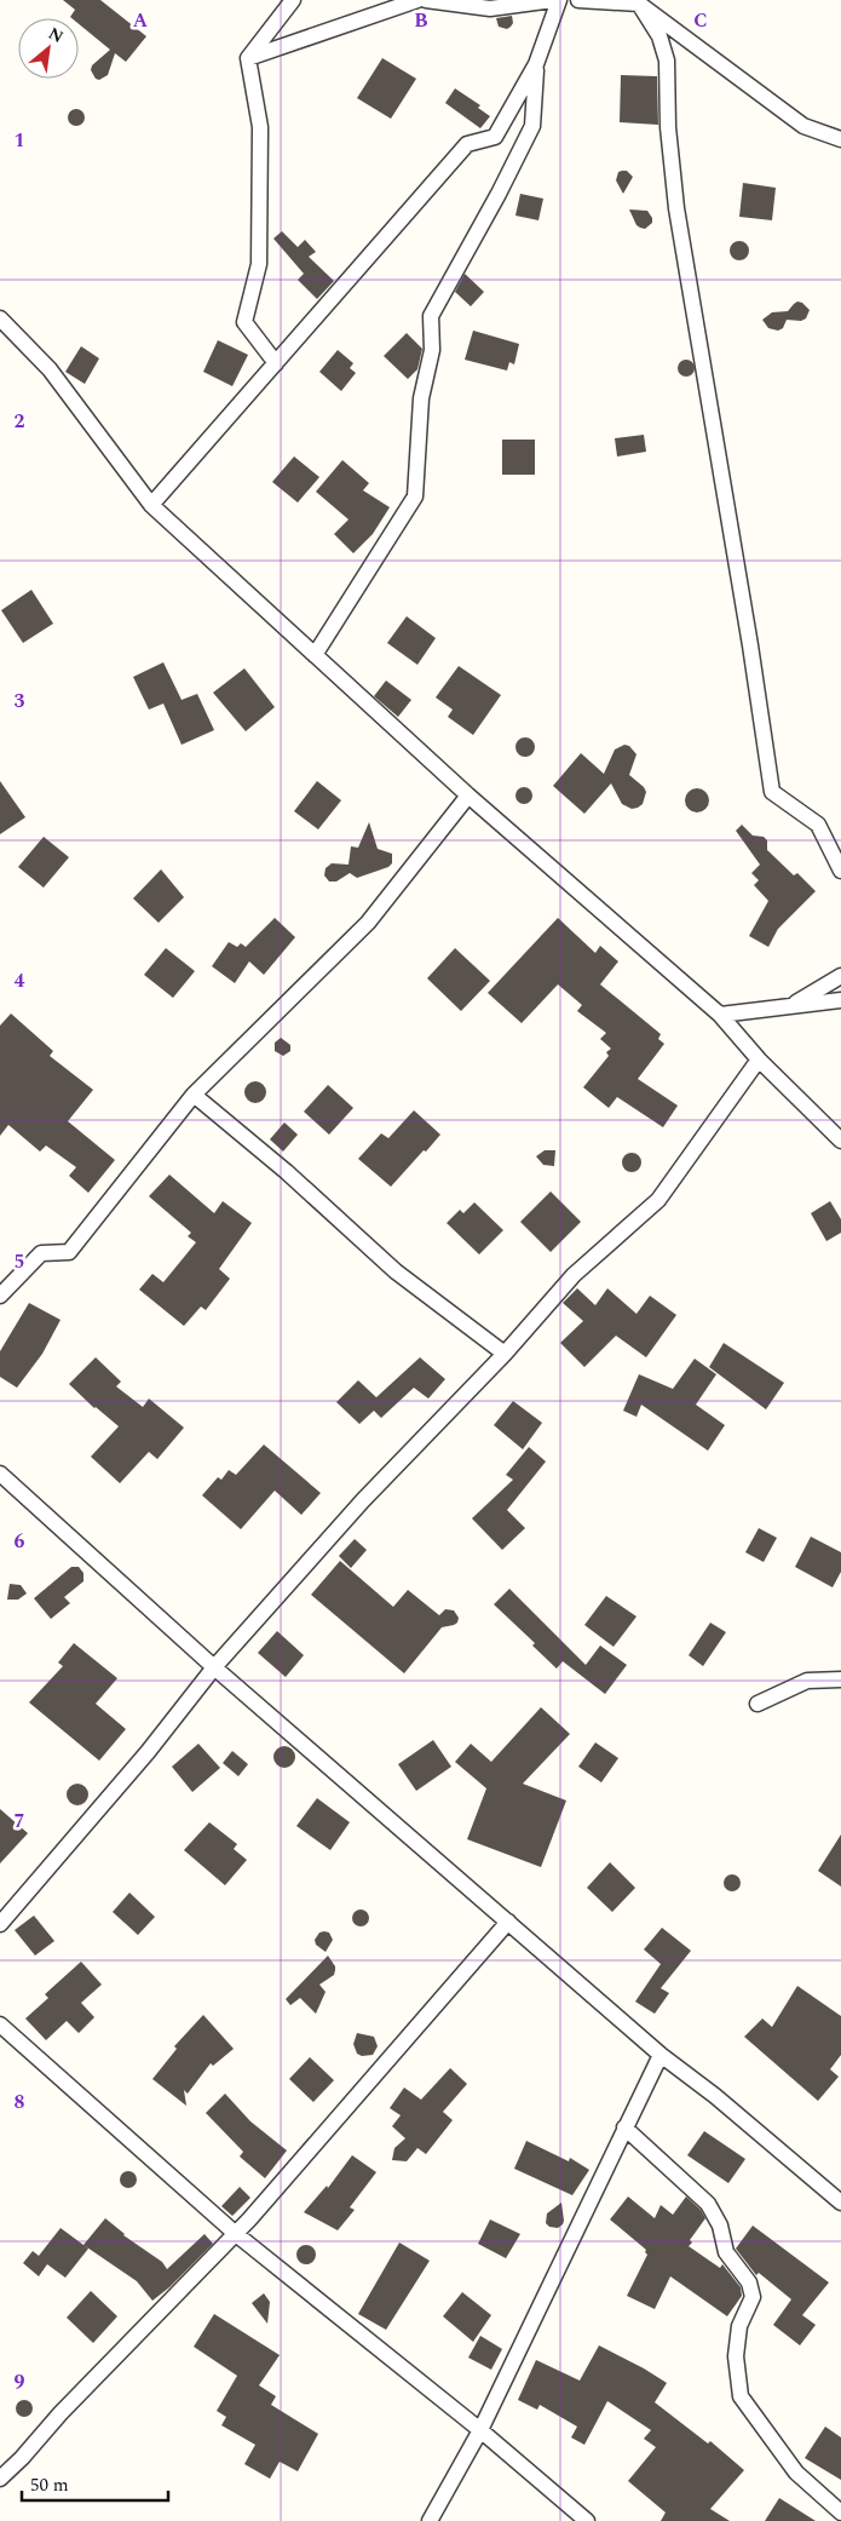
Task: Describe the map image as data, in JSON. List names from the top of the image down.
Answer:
{
  "scale_bar": "50 m",
  "north": "top right",
  "grid": {
    "columns": ["A", "B", "C"],
    "rows": [
      "1",
      "2",
      "3",
      "4",
      "5",
      "6",
      "7",
      "8",
      "9"
    ]
  }
}
